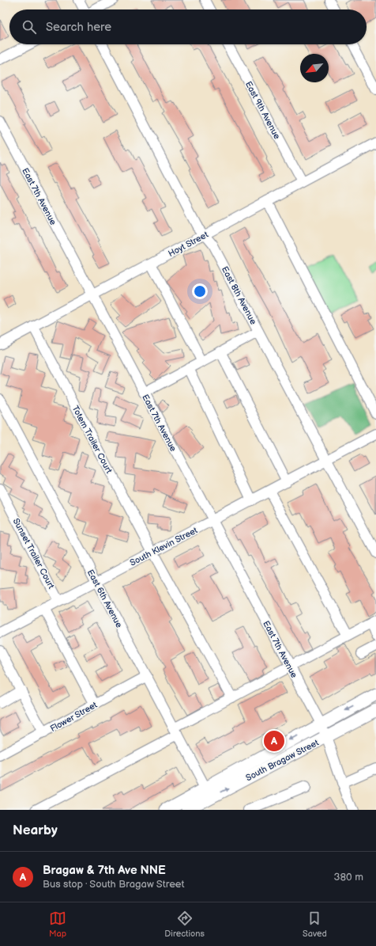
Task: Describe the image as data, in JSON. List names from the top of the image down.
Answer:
{
  "streets": {
    "main road": ["South Bragaw Street"],
    "street": [
      "East 9th Avenue",
      "East 7th Avenue",
      "Hoyt Street",
      "East 8th Avenue",
      "Totem Trailer Court",
      "South Klevin Street",
      "Sunset Trailer Court",
      "East 6th Avenue",
      "Flower Street"
    ]
  },
  "crossings": [
    ["East 9th Avenue", "Hoyt Street"],
    ["East 7th Avenue", "Hoyt Street"],
    ["East 7th Avenue", "South Klevin Street"],
    ["East 7th Avenue", "South Bragaw Street"],
    ["Hoyt Street", "East 8th Avenue"],
    ["Hoyt Street", "Totem Trailer Court"],
    ["East 8th Avenue", "South Klevin Street"],
    ["Totem Trailer Court", "South Klevin Street"],
    ["South Klevin Street", "Sunset Trailer Court"],
    ["South Klevin Street", "East 6th Avenue"],
    ["East 6th Avenue", "Flower Street"],
    ["East 6th Avenue", "South Bragaw Street"]
  ],
  "north": "bottom left",
  "page": {
    "search": "Search here",
    "pins": "A",
    "heading": "Nearby",
    "list": [
      {
        "mark": "A",
        "name": "Bragaw & 7th Ave NNE",
        "note": "Bus stop · South Bragaw Street",
        "value": "380 m"
      }
    ],
    "nav": ["Map", "Directions", "Saved"]
  }
}
